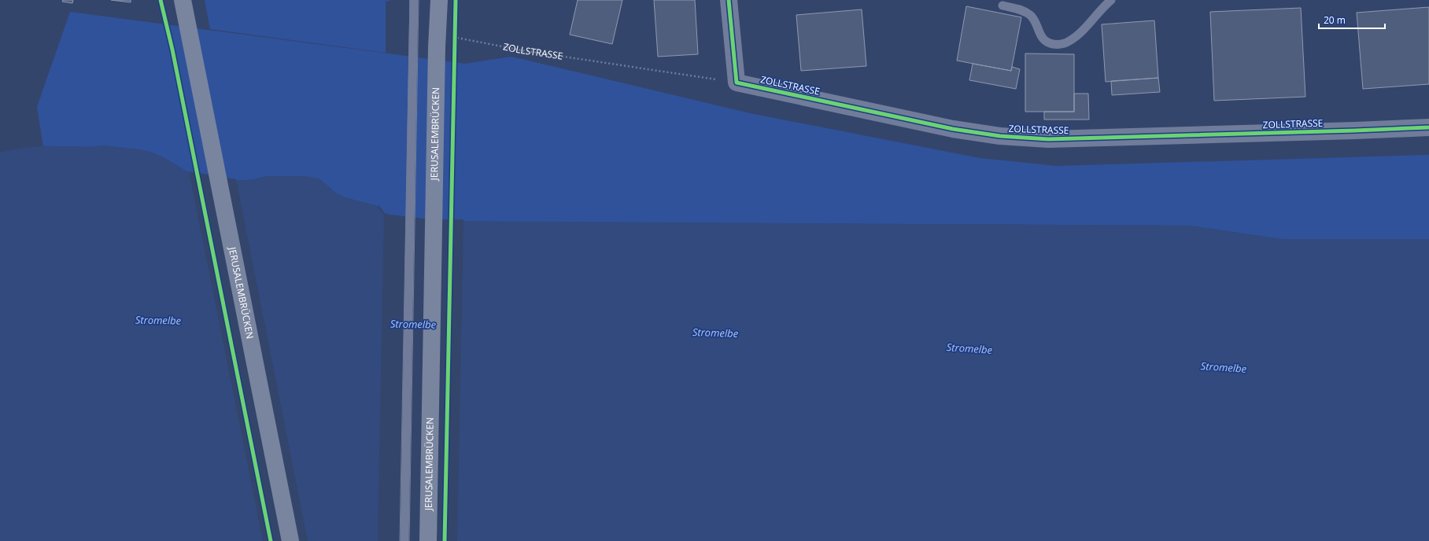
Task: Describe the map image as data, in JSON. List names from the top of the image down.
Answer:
{
  "streets": {
    "main road": ["JERUSALEMBRÜCKEN"],
    "street": ["ZOLLSTRASSE"]
  },
  "water": ["Stromelbe"],
  "scale_bar": "20 m"
}
